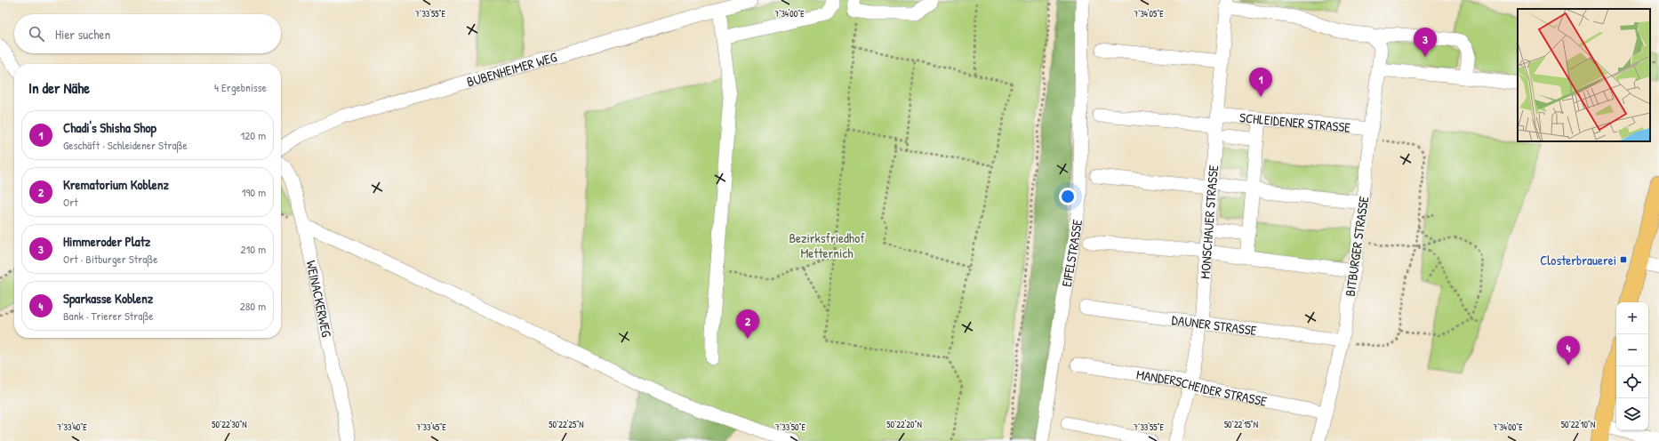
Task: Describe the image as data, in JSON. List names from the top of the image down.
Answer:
{
  "streets": {
    "street": [
      "BUBENHEIMER WEG",
      "SCHLEIDENER STRASSE",
      "MONSCHAUER STRASSE",
      "BITBURGER STRASSE",
      "EIFELSTRASSE",
      "WEINACKERWEG",
      "DAUNER STRASSE",
      "MANDERSCHEIDER STRASSE"
    ]
  },
  "crossings": [
    ["SCHLEIDENER STRASSE", "MONSCHAUER STRASSE"],
    ["SCHLEIDENER STRASSE", "BITBURGER STRASSE"],
    ["MONSCHAUER STRASSE", "DAUNER STRASSE"],
    ["MONSCHAUER STRASSE", "MANDERSCHEIDER STRASSE"],
    ["BITBURGER STRASSE", "DAUNER STRASSE"],
    ["BITBURGER STRASSE", "MANDERSCHEIDER STRASSE"]
  ],
  "parks": ["Bezirksfriedhof Metternich"],
  "places": {
    "transit": ["Closterbrauerei"]
  },
  "page": {
    "search": "Hier suchen",
    "pins": [
      "3",
      "1",
      "2",
      "4"
    ],
    "heading": ["In der Nähe", "4 Ergebnisse"],
    "list": [
      {
        "mark": "1",
        "name": "Chadi's Shisha Shop",
        "note": "Geschäft · Schleidener Straße",
        "value": "120 m"
      },
      {
        "mark": "2",
        "name": "Krematorium Koblenz",
        "note": "Ort",
        "value": "190 m"
      },
      {
        "mark": "3",
        "name": "Himmeroder Platz",
        "note": "Ort · Bitburger Straße",
        "value": "210 m"
      },
      {
        "mark": "4",
        "name": "Sparkasse Koblenz",
        "note": "Bank · Trierer Straße",
        "value": "280 m"
      }
    ],
    "map_buttons": ["+", "−"]
  },
  "coordinates": [
    "7°34'00\"E",
    "7°34'05\"E",
    "7°33'55\"E",
    "50°22'30\"N",
    "50°22'25\"N",
    "50°22'20\"N",
    "50°22'15\"N",
    "50°22'10\"N",
    "7°33'40\"E",
    "7°33'45\"E",
    "7°33'50\"E"
  ]
}
